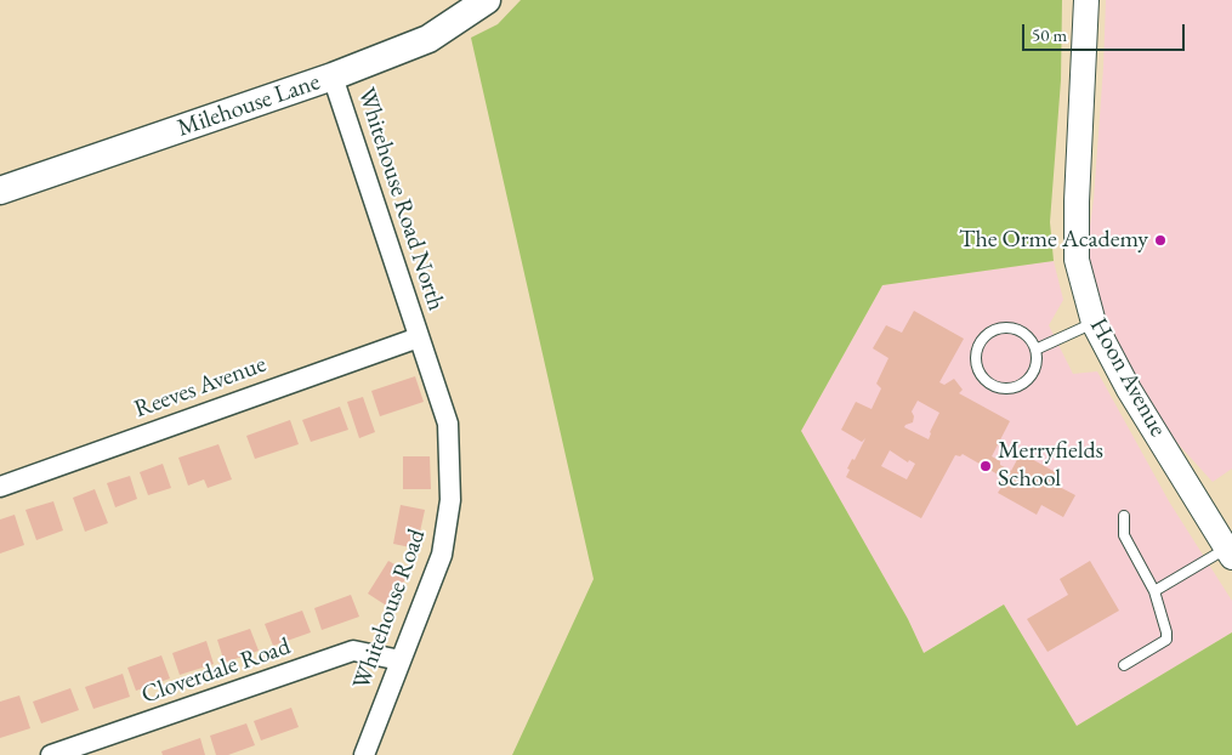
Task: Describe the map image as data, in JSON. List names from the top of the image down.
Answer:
{
  "streets": {
    "main road": ["Milehouse Lane"],
    "street": [
      "Whitehouse Road North",
      "Hoon Avenue",
      "Reeves Avenue",
      "Whitehouse Road",
      "Cloverdale Road"
    ]
  },
  "crossings": [
    ["Milehouse Lane", "Whitehouse Road North"],
    ["Whitehouse Road North", "Reeves Avenue"],
    ["Whitehouse Road North", "Whitehouse Road"],
    ["Reeves Avenue", "Whitehouse Road"],
    ["Whitehouse Road", "Cloverdale Road"]
  ],
  "places": ["The Orme Academy", "Merryfields School"],
  "scale_bar": "50 m"
}
